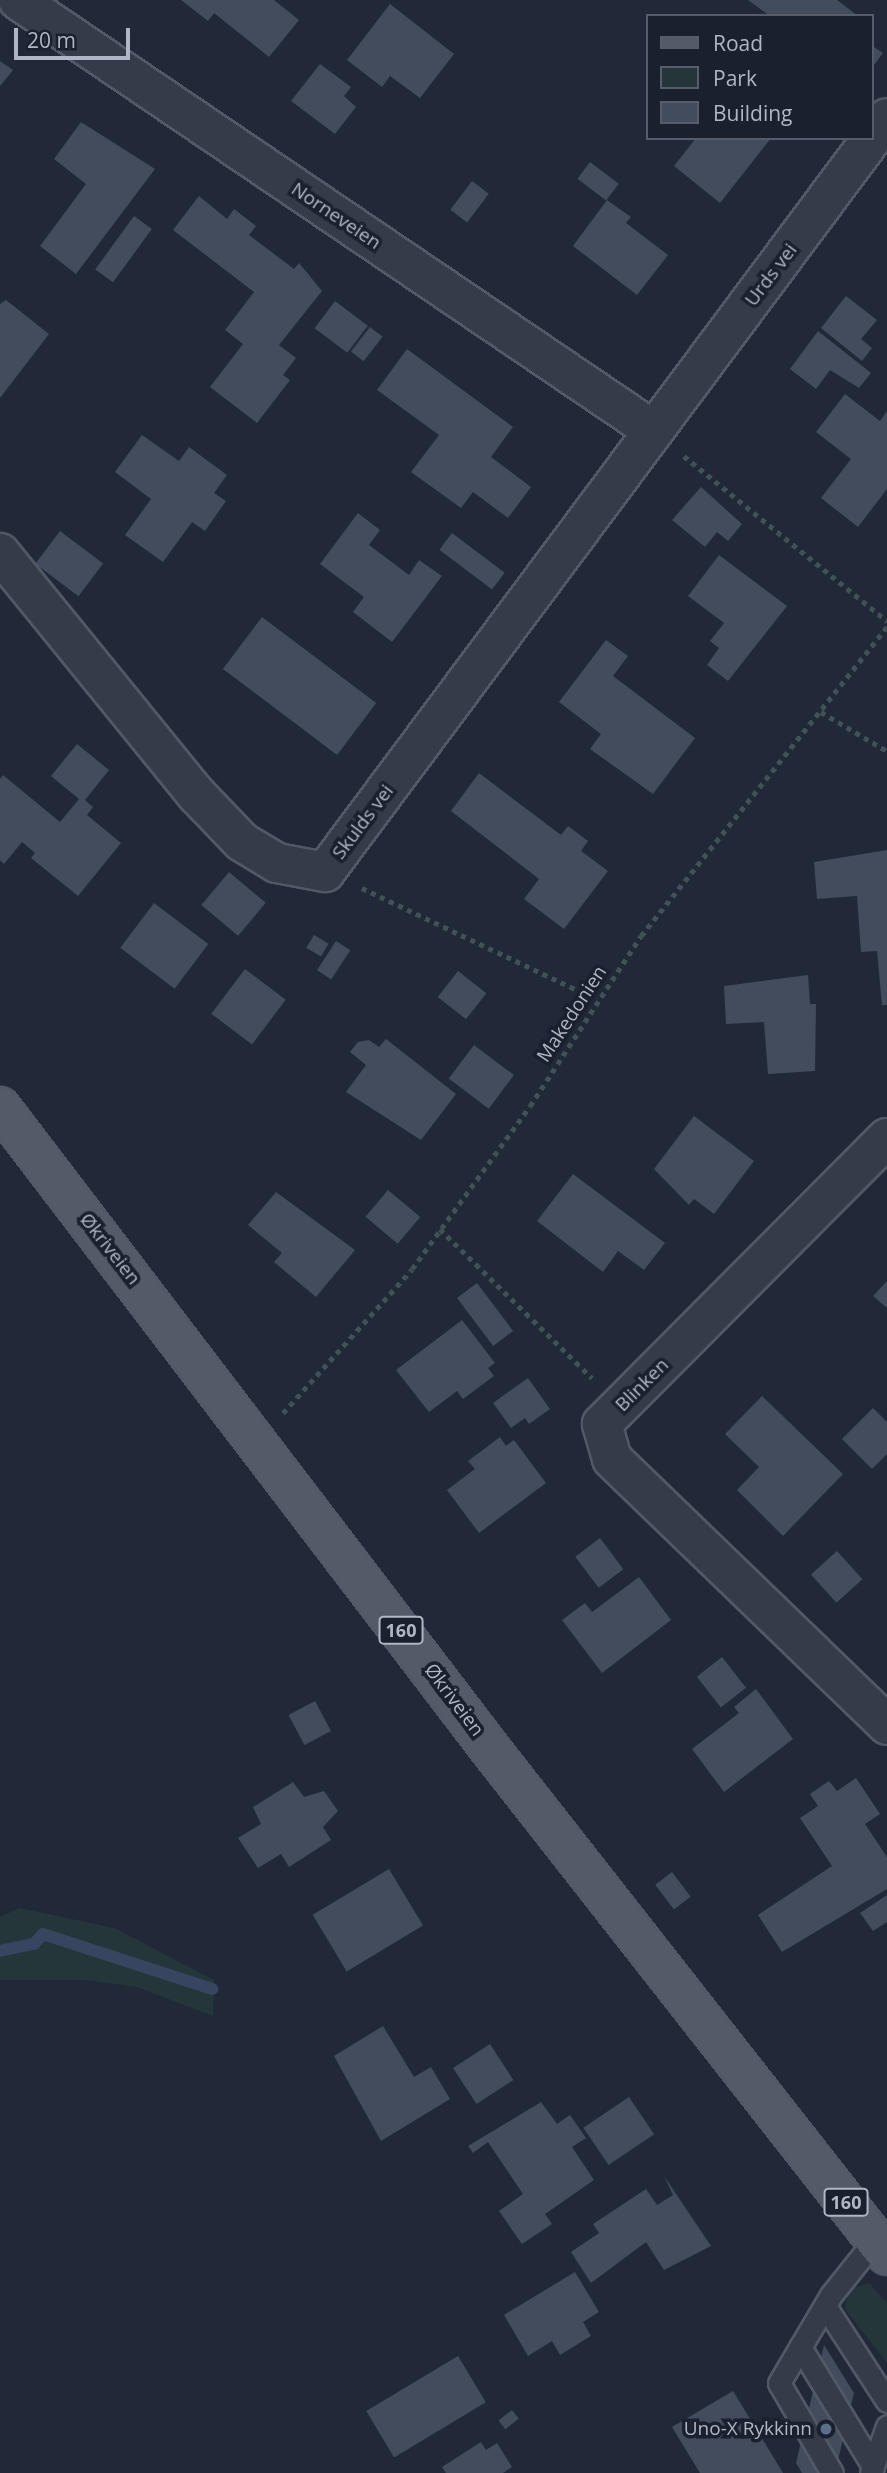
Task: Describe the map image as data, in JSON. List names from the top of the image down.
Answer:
{
  "streets": {
    "main road": ["Økriveien", "160"],
    "street": [
      "Norneveien",
      "Urds vei",
      "Skulds vei",
      "Blinken"
    ],
    "path": ["Makedonien"]
  },
  "crossings": [
    ["Norneveien", "Urds vei"],
    ["Norneveien", "Skulds vei"],
    ["Urds vei", "Skulds vei"]
  ],
  "places": ["Uno-X Rykkinn"],
  "legend": ["Road", "Park", "Building"],
  "scale_bar": "20 m"
}
